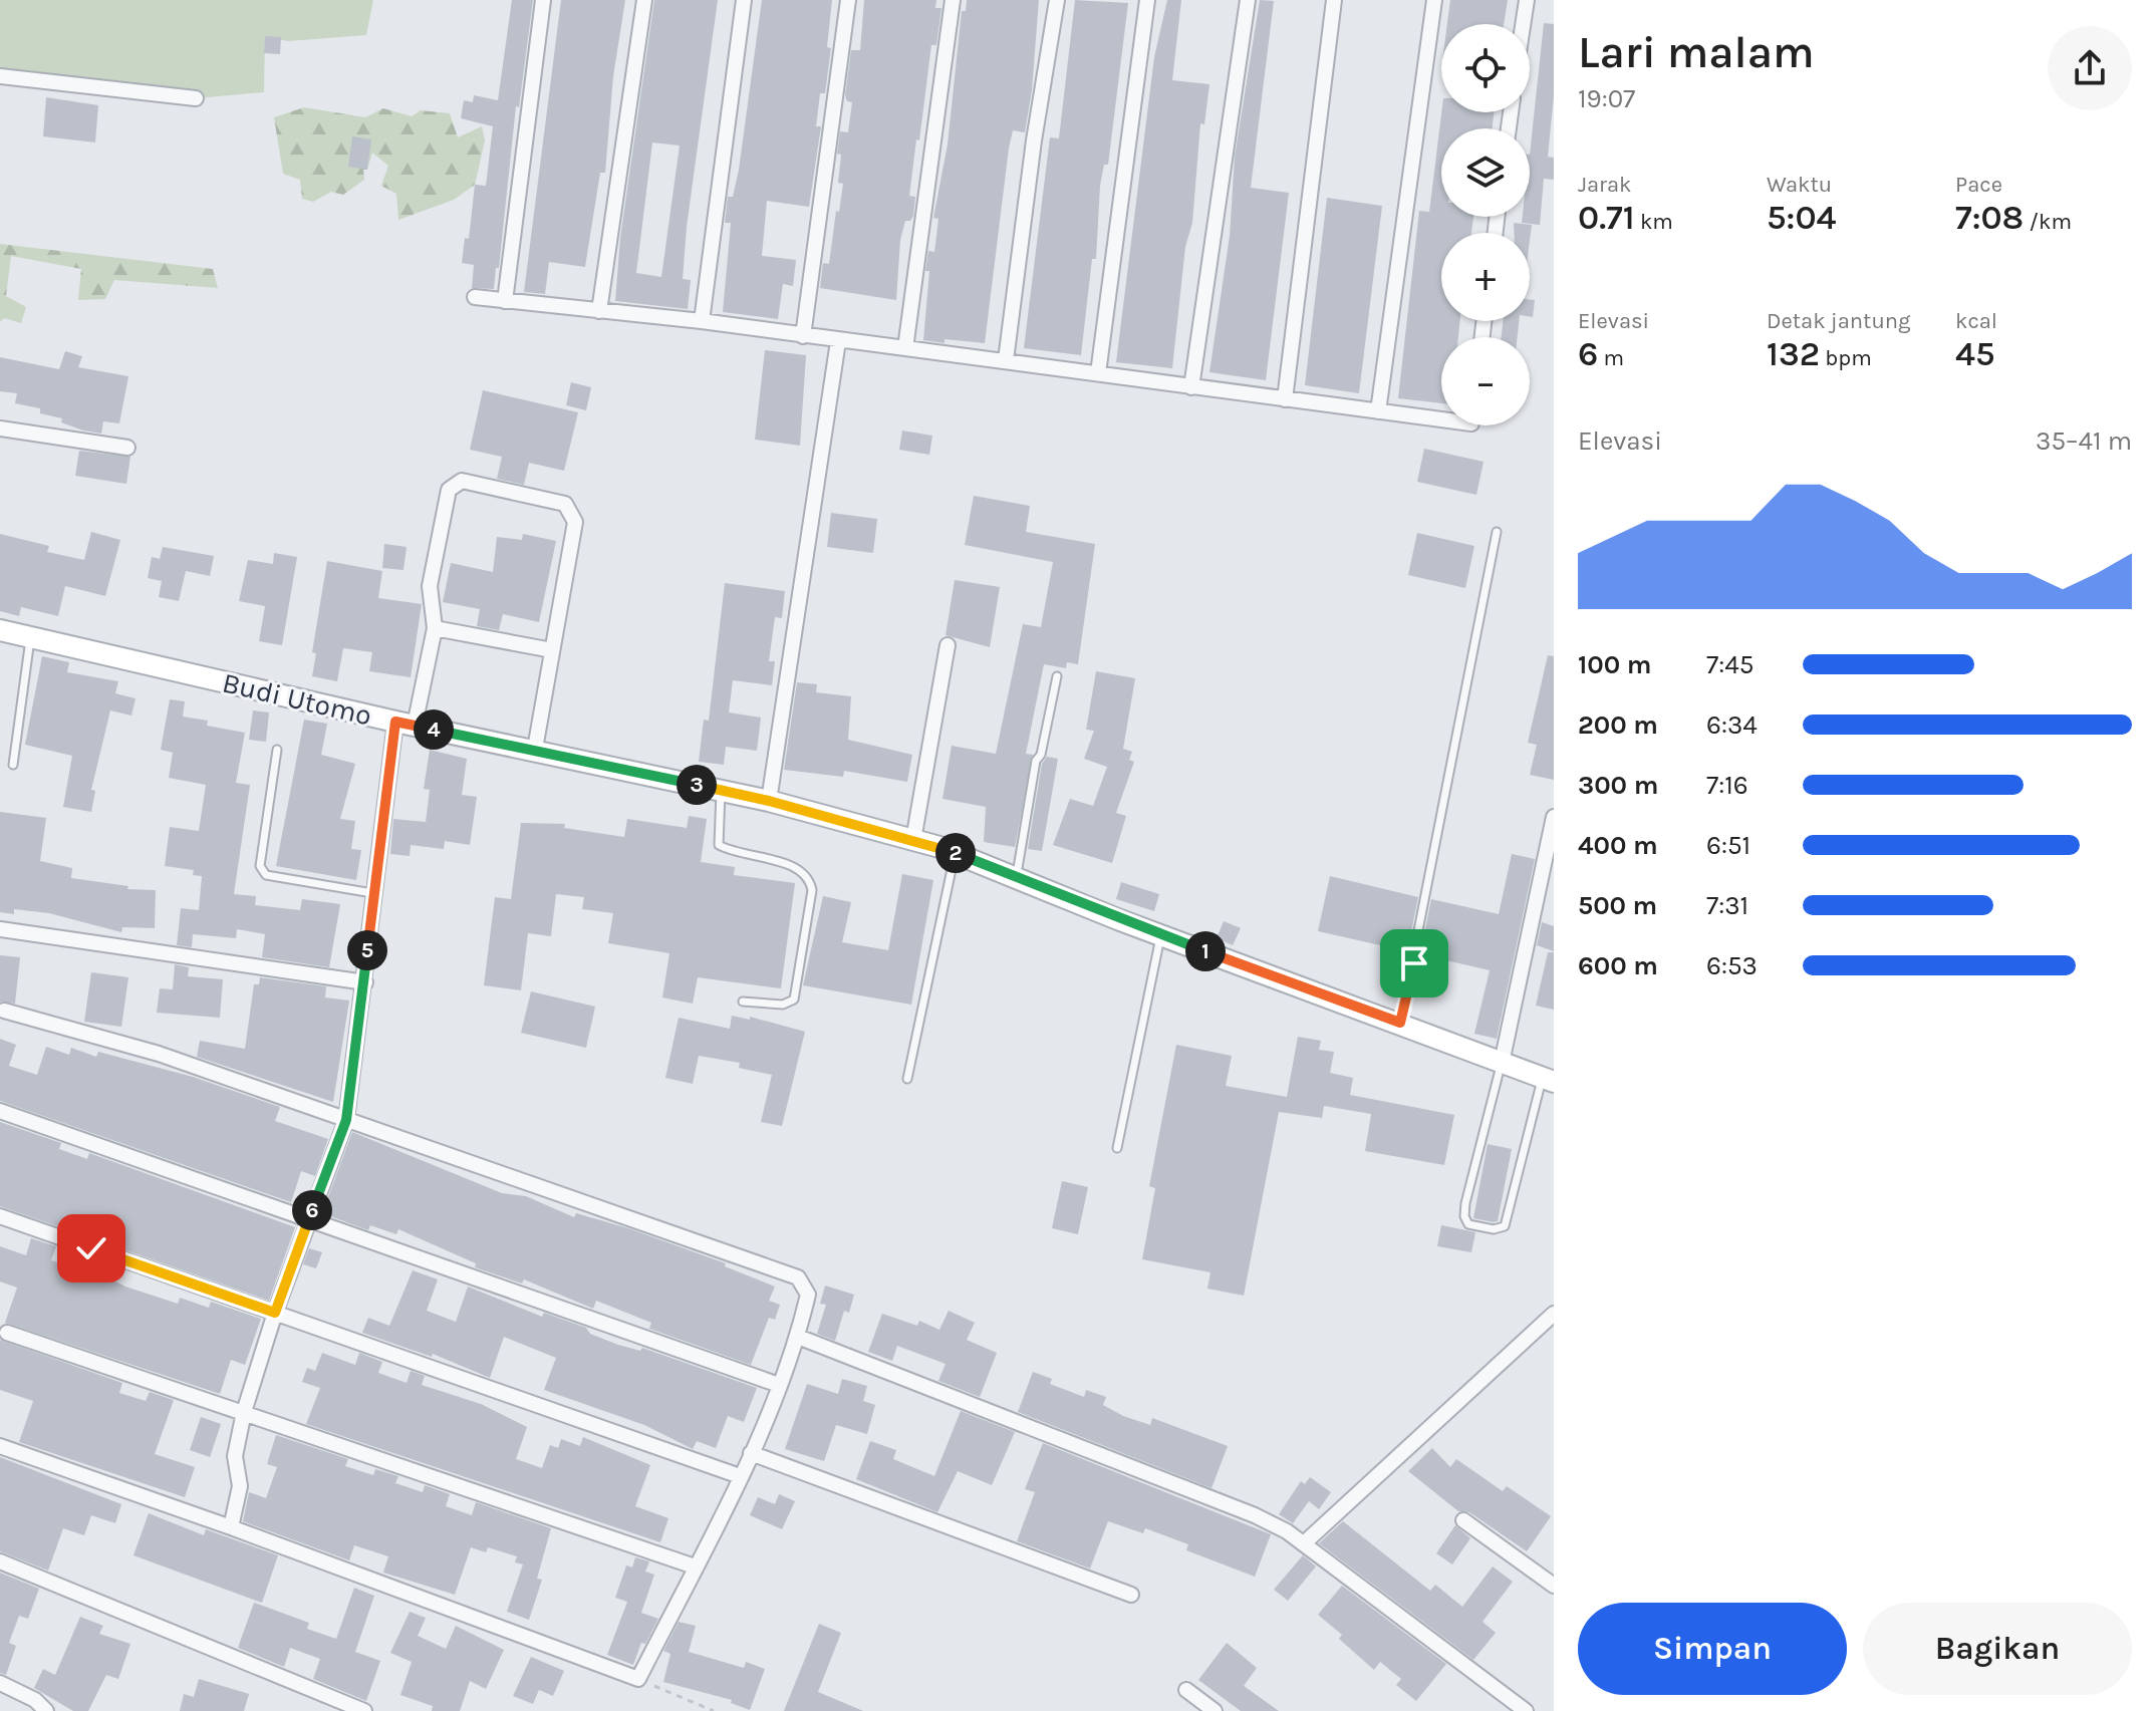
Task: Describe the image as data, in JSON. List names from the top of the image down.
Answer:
{
  "streets": {
    "street": ["Budi Utomo"]
  },
  "page": {
    "heading": ["Lari malam", "19:07"],
    "map_buttons": ["+", "−"],
    "stats": [
      ["Jarak", "0.71 km"],
      ["Waktu", "5:04"],
      ["Pace", "7:08 /km"],
      ["Elevasi", "6 m"],
      ["Detak jantung", "132 bpm"],
      ["kcal", "45"]
    ],
    "chart": ["Elevasi", "35–41 m"],
    "list": [
      {
        "name": "100 m",
        "note": "7:45"
      },
      {
        "name": "200 m",
        "note": "6:34"
      },
      {
        "name": "300 m",
        "note": "7:16"
      },
      {
        "name": "400 m",
        "note": "6:51"
      },
      {
        "name": "500 m",
        "note": "7:31"
      },
      {
        "name": "600 m",
        "note": "6:53"
      }
    ],
    "pins": [
      "4",
      "3",
      "2",
      "5",
      "1",
      "6"
    ],
    "buttons": ["Simpan", "Bagikan"]
  }
}
